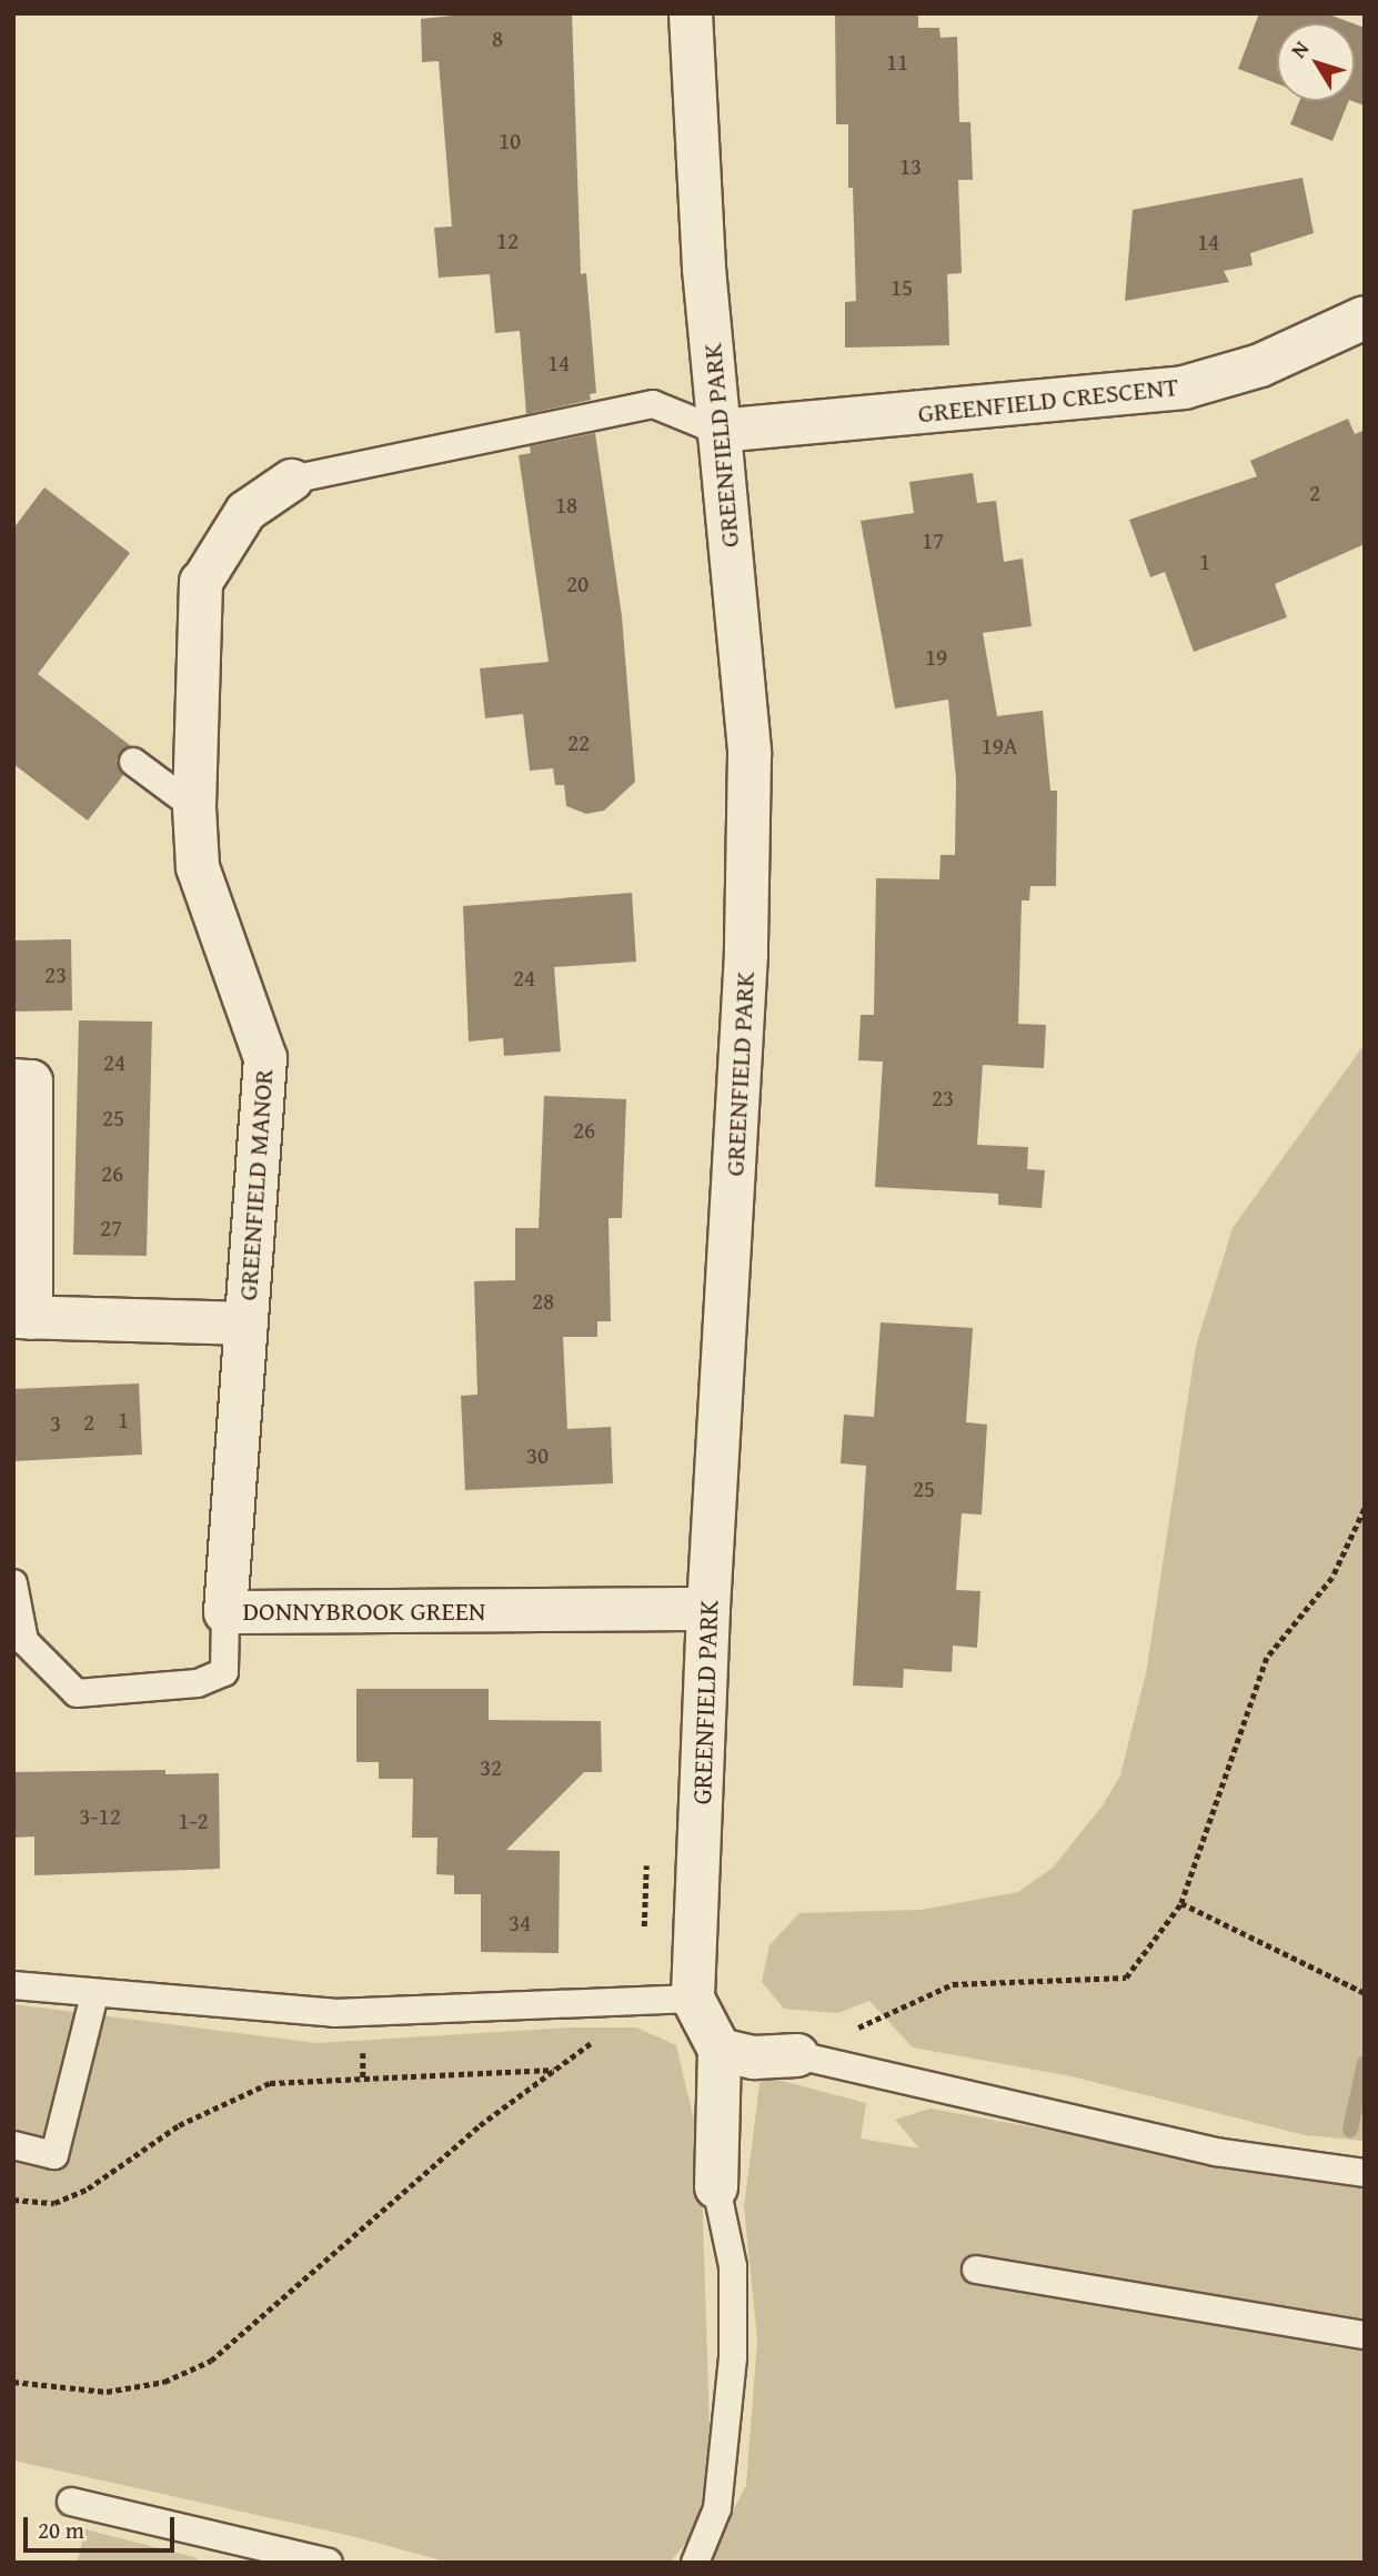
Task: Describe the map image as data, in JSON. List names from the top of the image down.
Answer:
{
  "streets": {
    "street": [
      "GREENFIELD CRESCENT",
      "GREENFIELD PARK",
      "GREENFIELD MANOR",
      "DONNYBROOK GREEN"
    ]
  },
  "crossings": [
    ["GREENFIELD CRESCENT", "GREENFIELD PARK"],
    ["GREENFIELD PARK", "DONNYBROOK GREEN"],
    ["GREENFIELD MANOR", "DONNYBROOK GREEN"]
  ],
  "house_numbers": [
    "8",
    "11",
    "10",
    "13",
    "12",
    "14",
    "15",
    "14",
    "2",
    "18",
    "17",
    "1",
    "20",
    "19",
    "22",
    "19A",
    "23",
    "24",
    "24",
    "23",
    "25",
    "26",
    "26",
    "27",
    "28",
    "1",
    "2",
    "3",
    "30",
    "25",
    "32",
    "3-12",
    "1-2",
    "34"
  ],
  "scale_bar": "20 m",
  "north": "top left"
}
